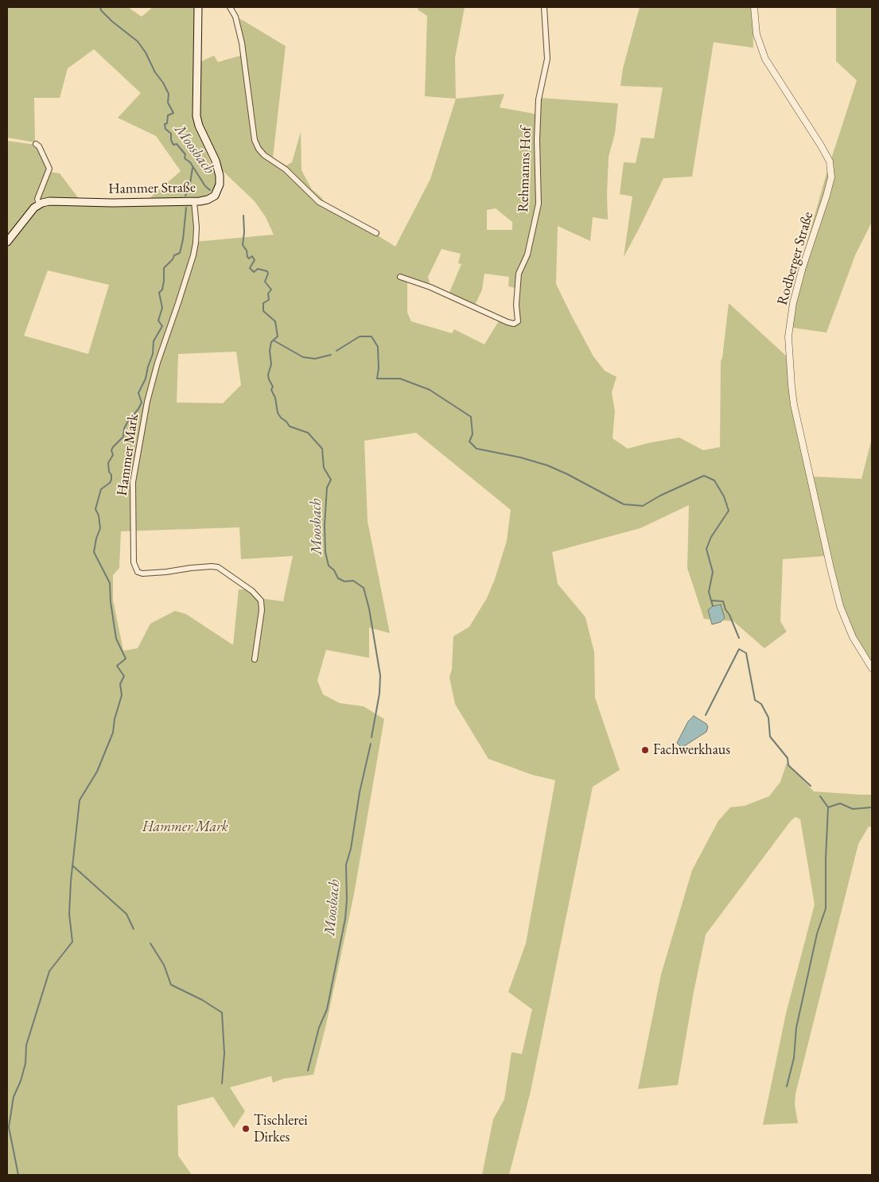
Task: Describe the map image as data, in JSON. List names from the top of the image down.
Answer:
{
  "streets": {
    "main road": ["Hammer Straße"],
    "street": ["Rehmanns Hof", "Rodberger Straße", "Hammer Mark"]
  },
  "crossings": [
    ["Hammer Straße", "Hammer Mark"]
  ],
  "water": ["Moosbach"],
  "parks": ["Hammer Mark"],
  "places": ["Fachwerkhaus", "Tischlerei Dirkes"]
}
